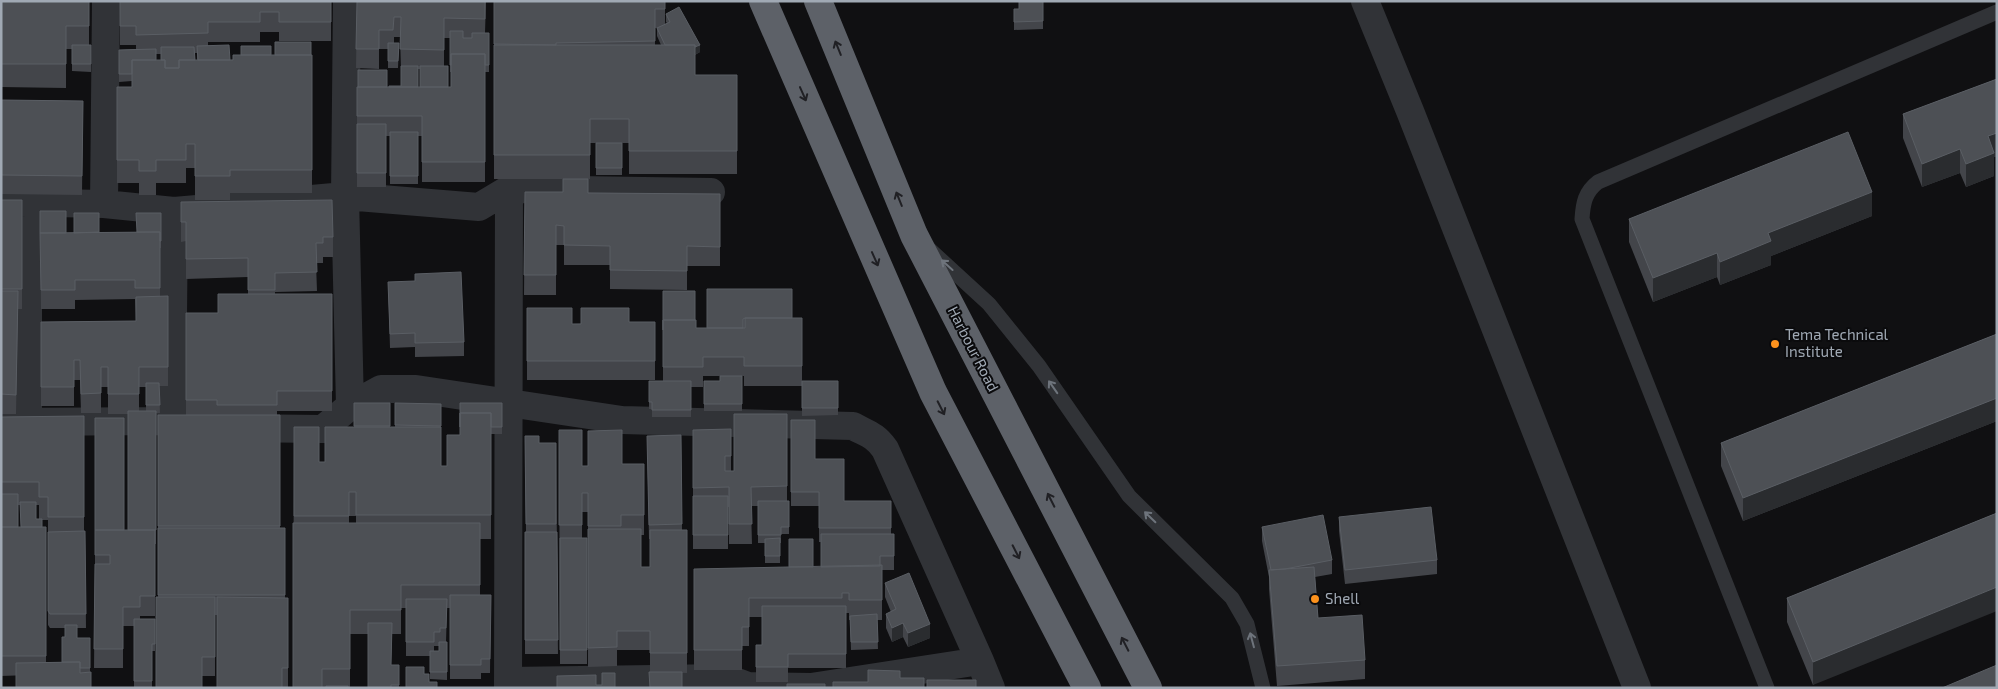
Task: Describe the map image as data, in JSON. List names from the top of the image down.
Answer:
{
  "streets": {
    "highway": ["Harbour Road"]
  },
  "places": ["Tema Technical Institute", "Shell"]
}
